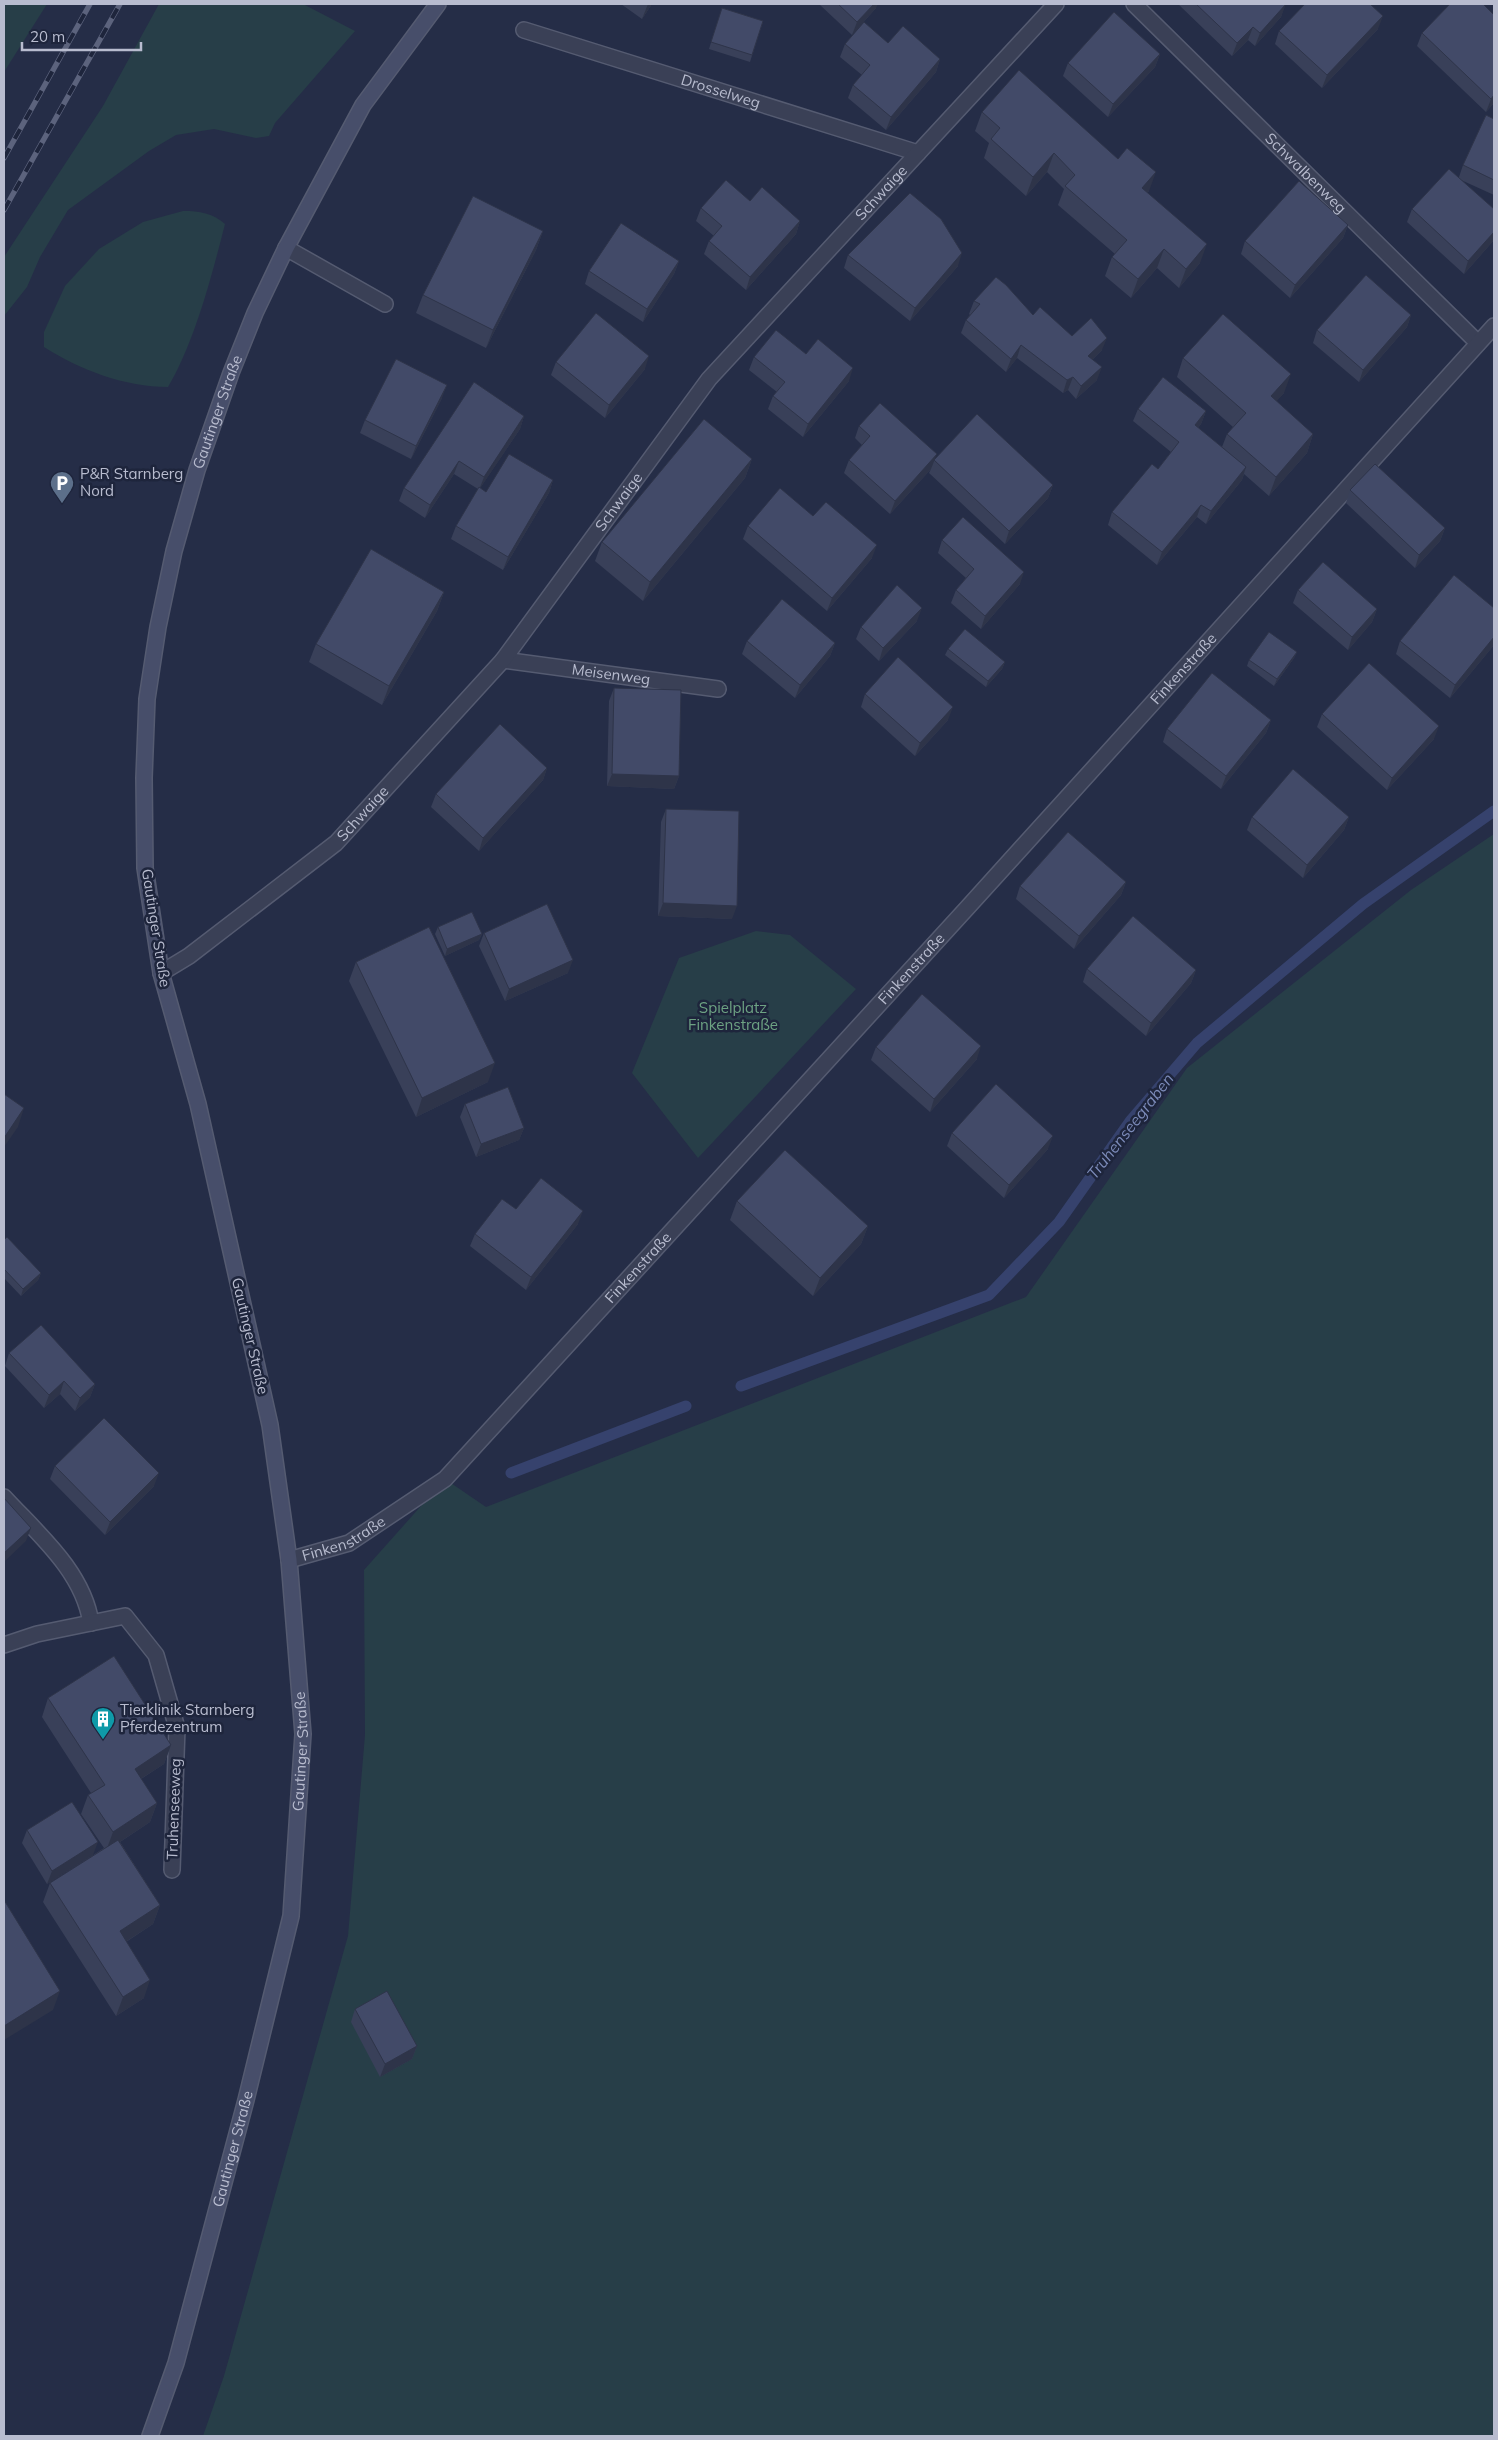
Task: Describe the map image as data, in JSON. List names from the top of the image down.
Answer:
{
  "streets": {
    "main road": ["Gautinger Straße"],
    "street": [
      "Drosselweg",
      "Schwalbenweg",
      "Schwaige",
      "Finkenstraße",
      "Meisenweg",
      "Truhenseeweg"
    ]
  },
  "crossings": [
    ["Drosselweg", "Schwaige"],
    ["Schwalbenweg", "Finkenstraße"],
    ["Schwaige", "Gautinger Straße"],
    ["Schwaige", "Meisenweg"],
    ["Gautinger Straße", "Finkenstraße"]
  ],
  "water": ["Truhenseegraben"],
  "parks": ["Spielplatz Finkenstraße"],
  "places": {
    "parking": ["P&R Starnberg Nord"],
    "building": ["Tierklinik Starnberg Pferdezentrum"]
  },
  "scale_bar": "20 m"
}
